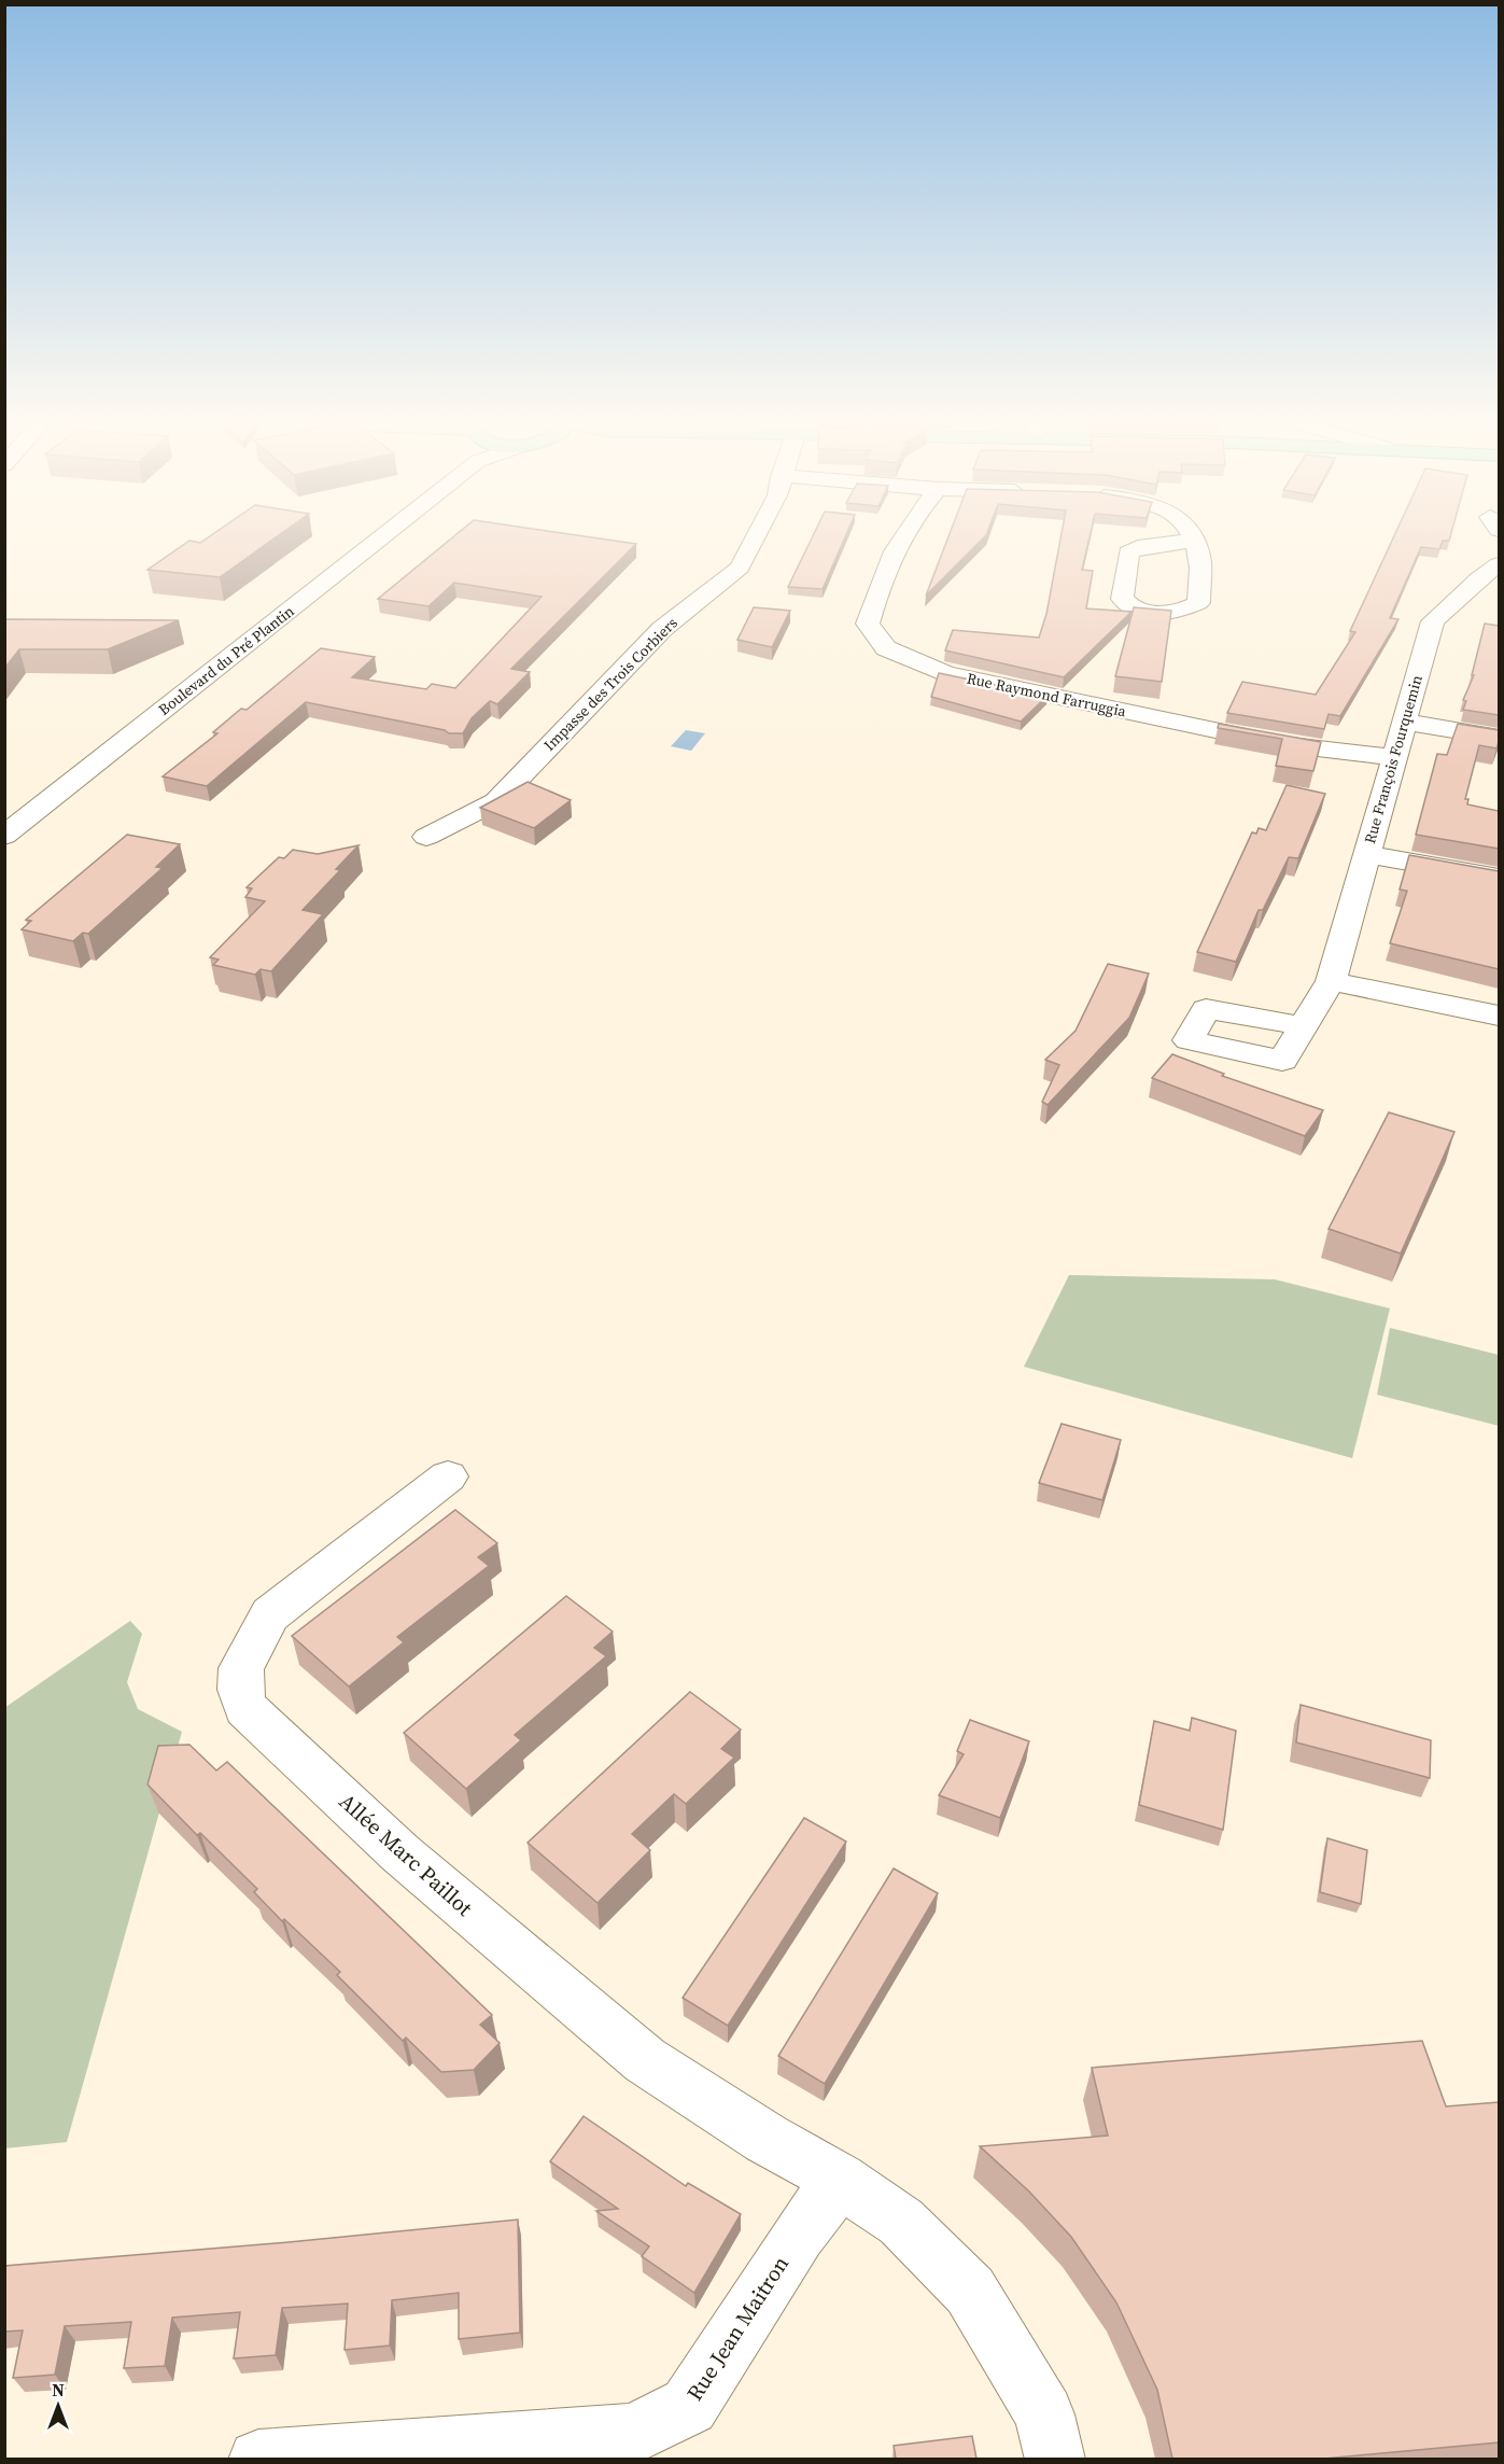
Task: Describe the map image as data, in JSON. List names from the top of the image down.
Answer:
{
  "streets": {
    "street": [
      "Boulevard du Pré Plantin",
      "Impasse des Trois Corbiers",
      "Rue Raymond Farruggia",
      "Rue François Fourquemin",
      "Allée Marc Paillot",
      "Rue Jean Maitron"
    ]
  },
  "crossings": [
    ["Rue Raymond Farruggia", "Rue François Fourquemin"],
    ["Allée Marc Paillot", "Rue Jean Maitron"]
  ],
  "north": "top"
}
